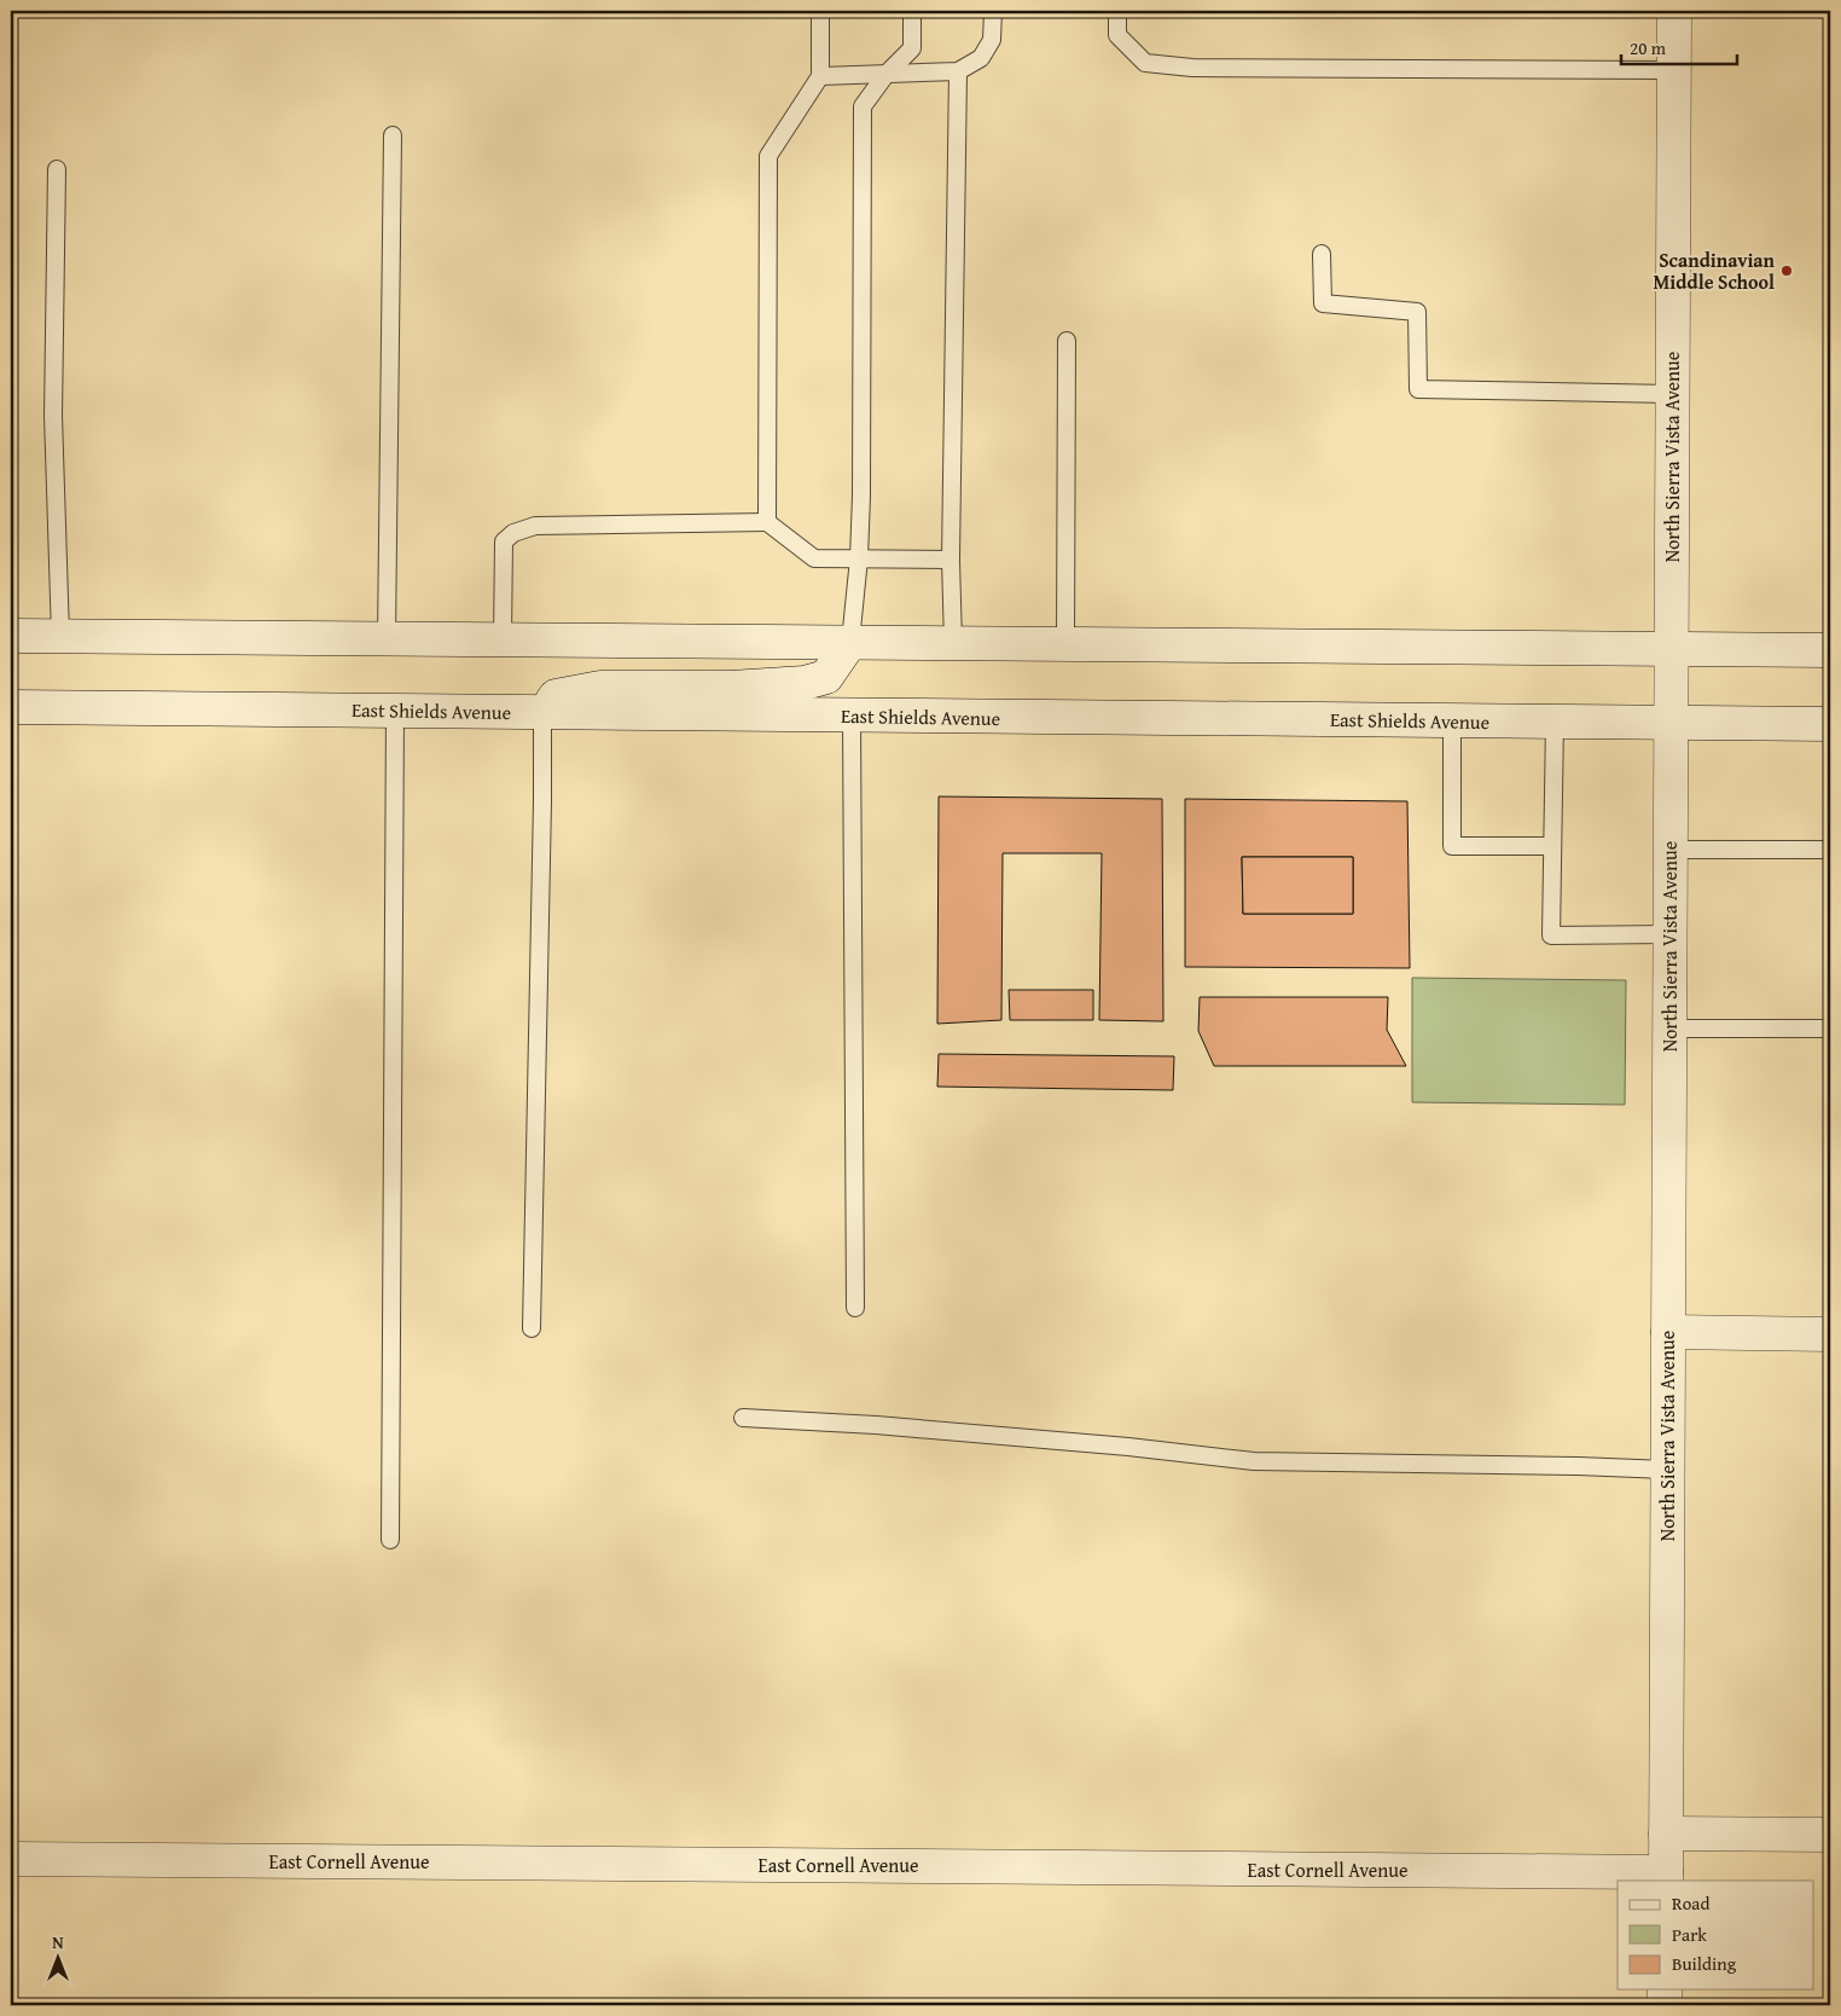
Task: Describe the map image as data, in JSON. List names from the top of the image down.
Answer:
{
  "streets": {
    "main road": ["North Sierra Vista Avenue", "East Shields Avenue", "East Cornell Avenue"]
  },
  "crossings": [
    ["North Sierra Vista Avenue", "East Shields Avenue"],
    ["North Sierra Vista Avenue", "East Cornell Avenue"]
  ],
  "places": ["Scandinavian Middle School"],
  "legend": ["Road", "Park", "Building"],
  "scale_bar": "20 m",
  "north": "top"
}
